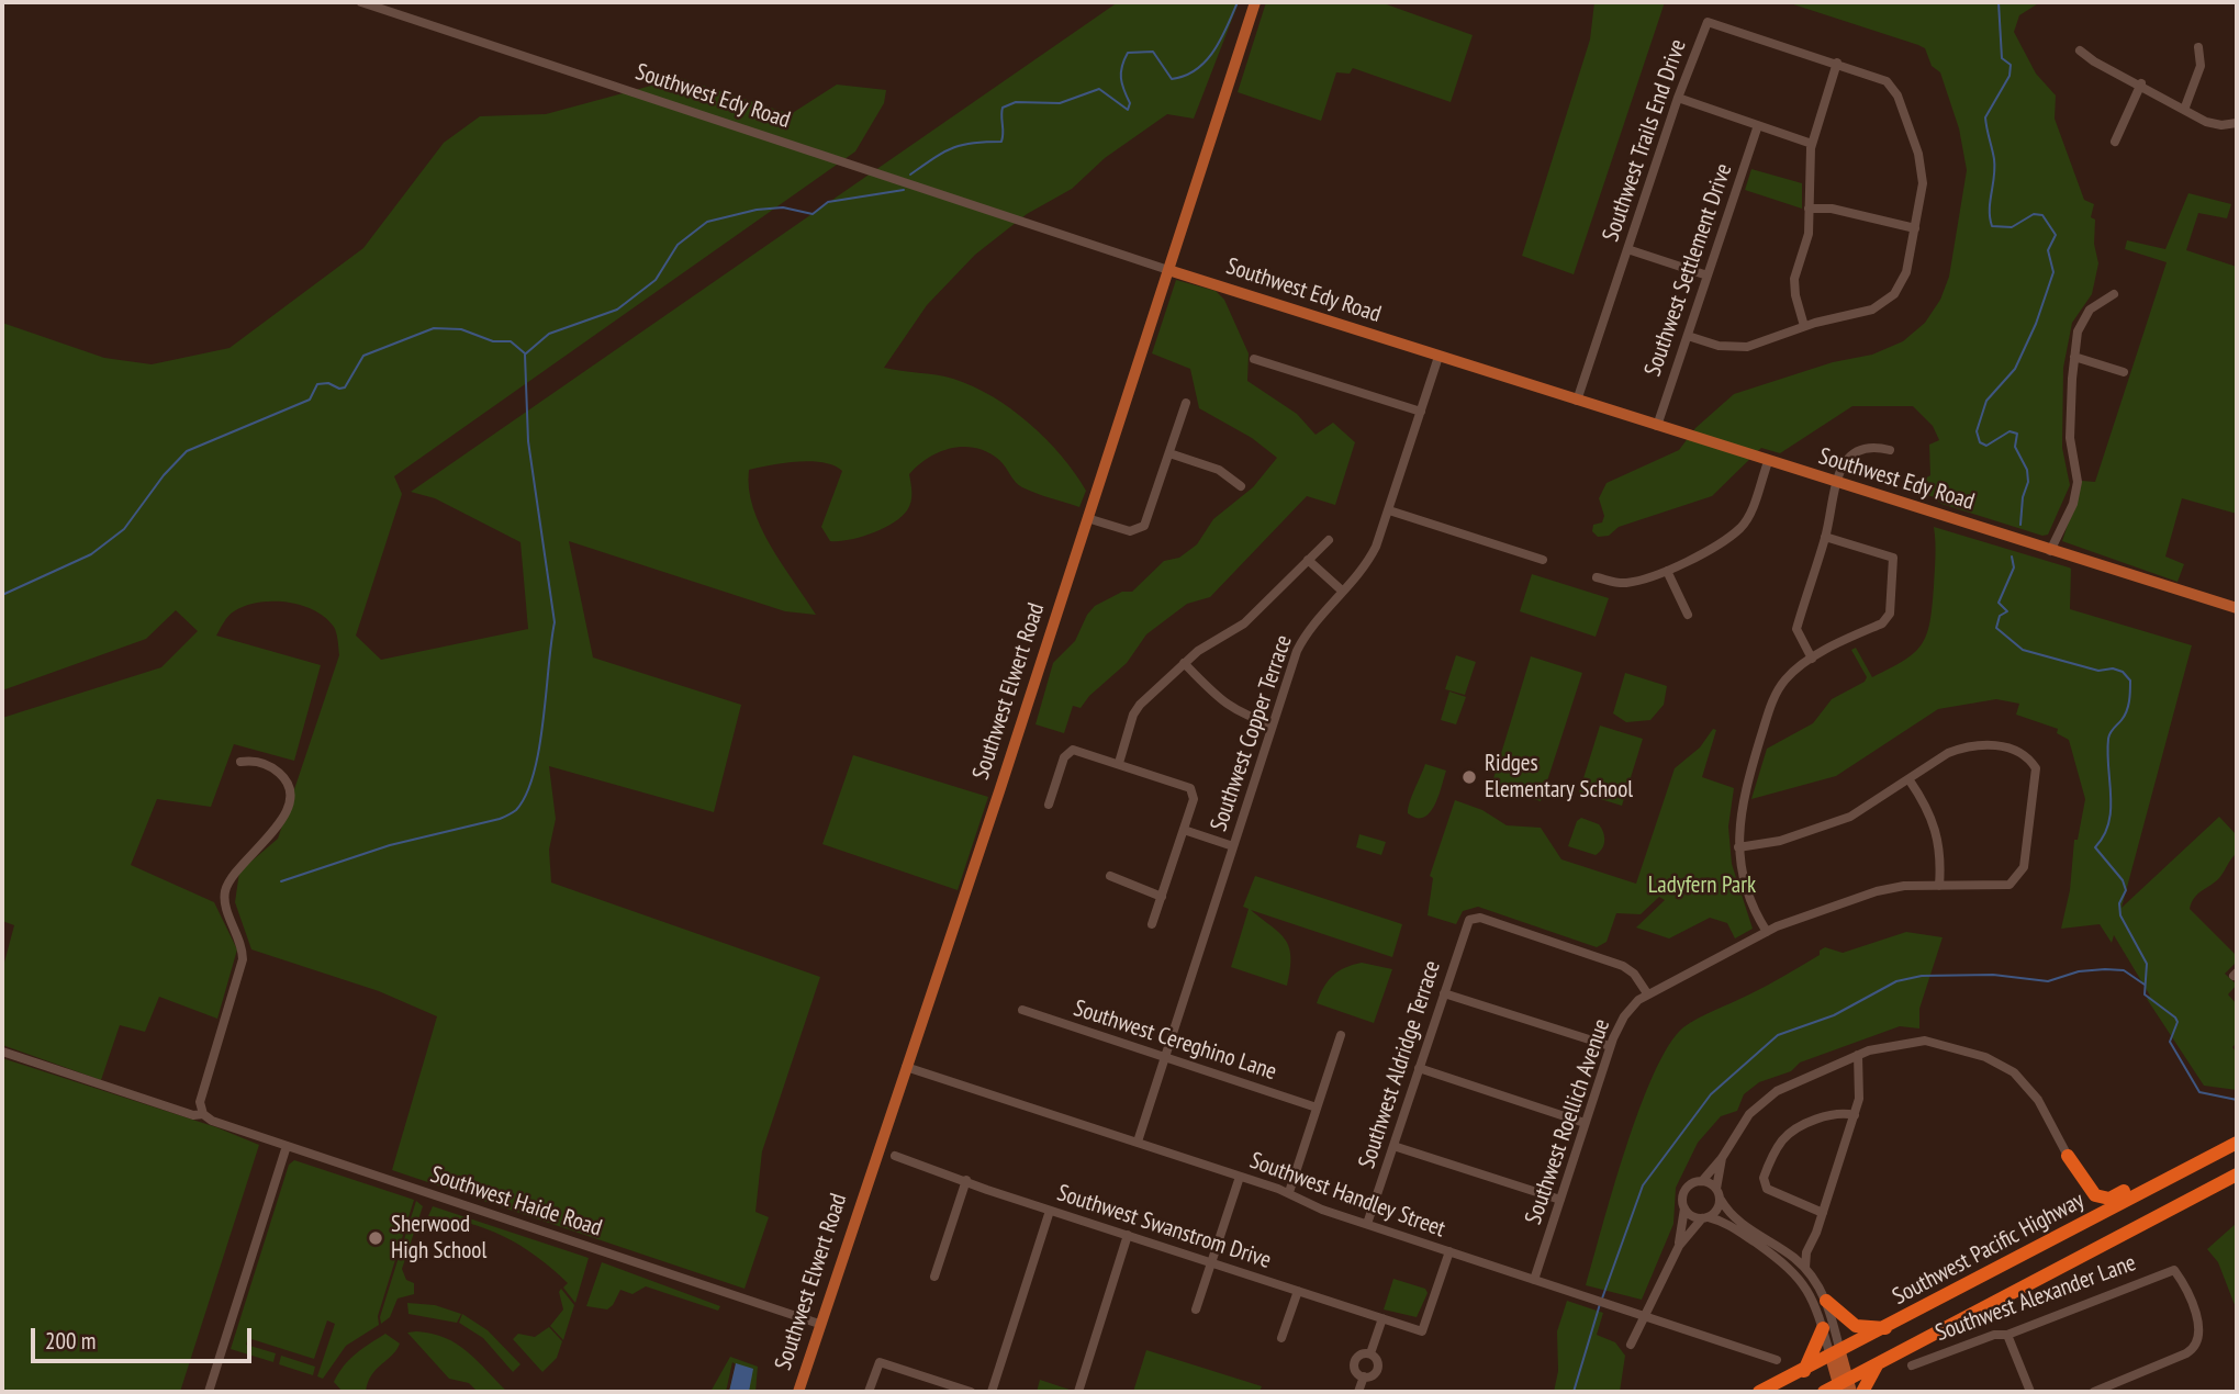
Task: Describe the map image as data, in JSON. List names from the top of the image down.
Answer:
{
  "streets": {
    "highway": ["Southwest Pacific Highway"],
    "main road": ["Southwest Edy Road", "Southwest Elwert Road"],
    "street": [
      "Southwest Trails End Drive",
      "Southwest Settlement Drive",
      "Southwest Copper Terrace",
      "Southwest Cereghino Lane",
      "Southwest Aldridge Terrace",
      "Southwest Roellich Avenue",
      "Southwest Handley Street",
      "Southwest Haide Road",
      "Southwest Swanstrom Drive",
      "Southwest Alexander Lane"
    ]
  },
  "crossings": [
    ["Southwest Edy Road", "Southwest Trails End Drive"],
    ["Southwest Edy Road", "Southwest Settlement Drive"],
    ["Southwest Edy Road", "Southwest Elwert Road"],
    ["Southwest Edy Road", "Southwest Copper Terrace"],
    ["Southwest Elwert Road", "Southwest Handley Street"],
    ["Southwest Elwert Road", "Southwest Haide Road"],
    ["Southwest Copper Terrace", "Southwest Cereghino Lane"],
    ["Southwest Copper Terrace", "Southwest Handley Street"],
    ["Southwest Aldridge Terrace", "Southwest Roellich Avenue"],
    ["Southwest Aldridge Terrace", "Southwest Handley Street"],
    ["Southwest Roellich Avenue", "Southwest Handley Street"],
    ["Southwest Handley Street", "Southwest Swanstrom Drive"]
  ],
  "parks": ["Ladyfern Park"],
  "places": ["Ridges Elementary School", "Sherwood High School"],
  "scale_bar": "200 m"
}
